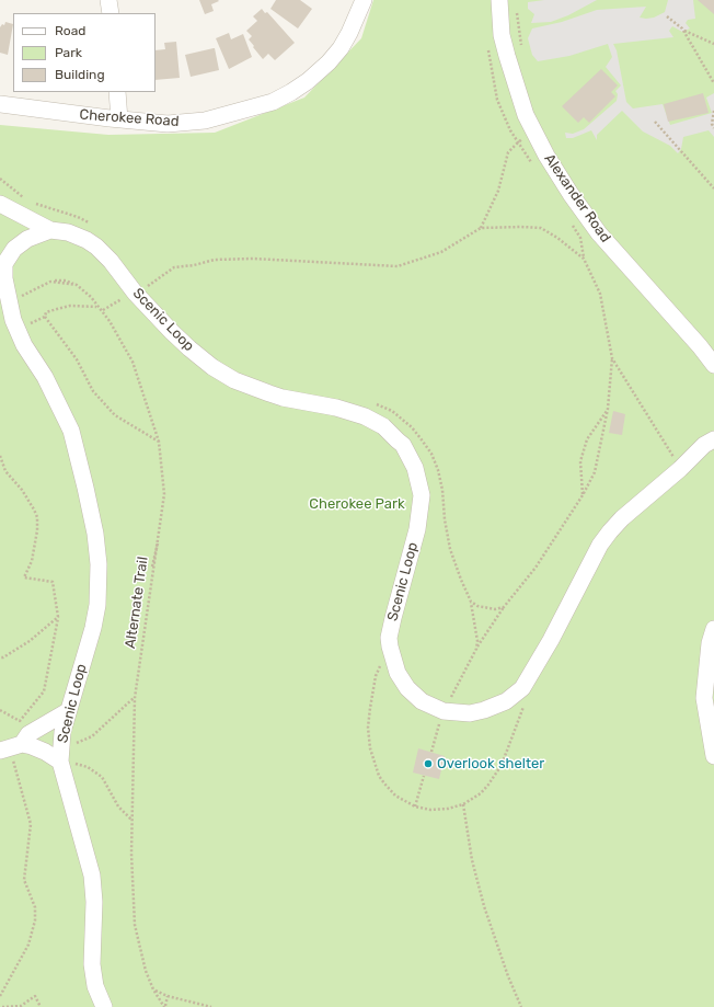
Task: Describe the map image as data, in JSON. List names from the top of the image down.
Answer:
{
  "streets": {
    "street": ["Cherokee Road", "Alexander Road", "Scenic Loop"],
    "path": ["Alternate Trail"]
  },
  "parks": ["Cherokee Park"],
  "places": ["Overlook shelter"],
  "legend": ["Road", "Park", "Building"]
}
